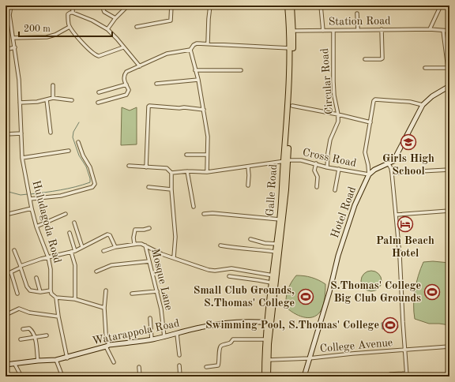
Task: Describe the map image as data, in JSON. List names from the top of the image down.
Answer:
{
  "streets": {
    "highway": ["Galle Road"],
    "street": [
      "Station Road",
      "Circular Road",
      "Cross Road",
      "Hotel Road",
      "Huludagoda Road",
      "Mosque Lane",
      "Watarappola Road",
      "College Avenue"
    ]
  },
  "crossings": [
    ["Station Road", "Circular Road"],
    ["Station Road", "Galle Road"],
    ["Circular Road", "Cross Road"],
    ["Cross Road", "Galle Road"],
    ["Cross Road", "Hotel Road"],
    ["Galle Road", "Watarappola Road"],
    ["Galle Road", "College Avenue"],
    ["Hotel Road", "College Avenue"],
    ["Mosque Lane", "Watarappola Road"]
  ],
  "places": {
    "school or university": ["Girls High School"],
    "hotel": ["Palm Beach Hotel"],
    "sports": ["S.Thomas' College Big Club Grounds", "Small Club Grounds, S.Thomas' College", "Swimming Pool, S.Thomas' College"]
  },
  "scale_bar": "200 m"
}
